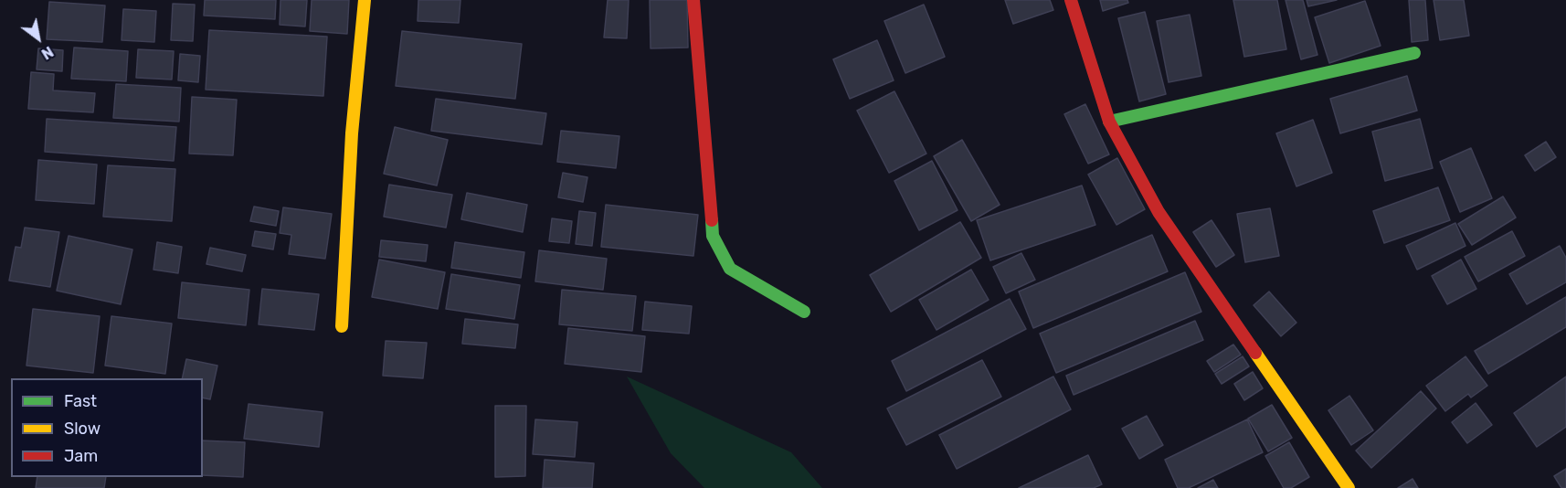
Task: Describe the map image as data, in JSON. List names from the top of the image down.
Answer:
{
  "legend": ["Fast", "Slow", "Jam"],
  "north": "bottom right"
}
